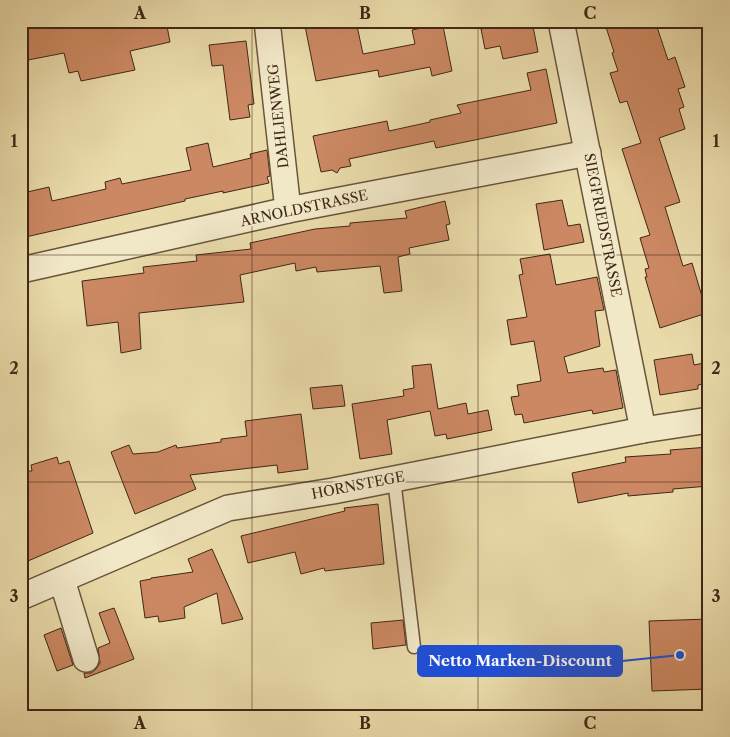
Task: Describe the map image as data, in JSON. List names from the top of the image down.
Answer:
{
  "streets": {
    "street": [
      "DAHLIENWEG",
      "ARNOLDSTRASSE",
      "SIEGFRIEDSTRASSE",
      "HORNSTEGE"
    ]
  },
  "crossings": [
    ["DAHLIENWEG", "ARNOLDSTRASSE"],
    ["ARNOLDSTRASSE", "SIEGFRIEDSTRASSE"],
    ["SIEGFRIEDSTRASSE", "HORNSTEGE"]
  ],
  "places": ["Netto Marken-Discount"],
  "grid": {
    "columns": ["A", "B", "C"],
    "rows": ["1", "2", "3"]
  }
}
